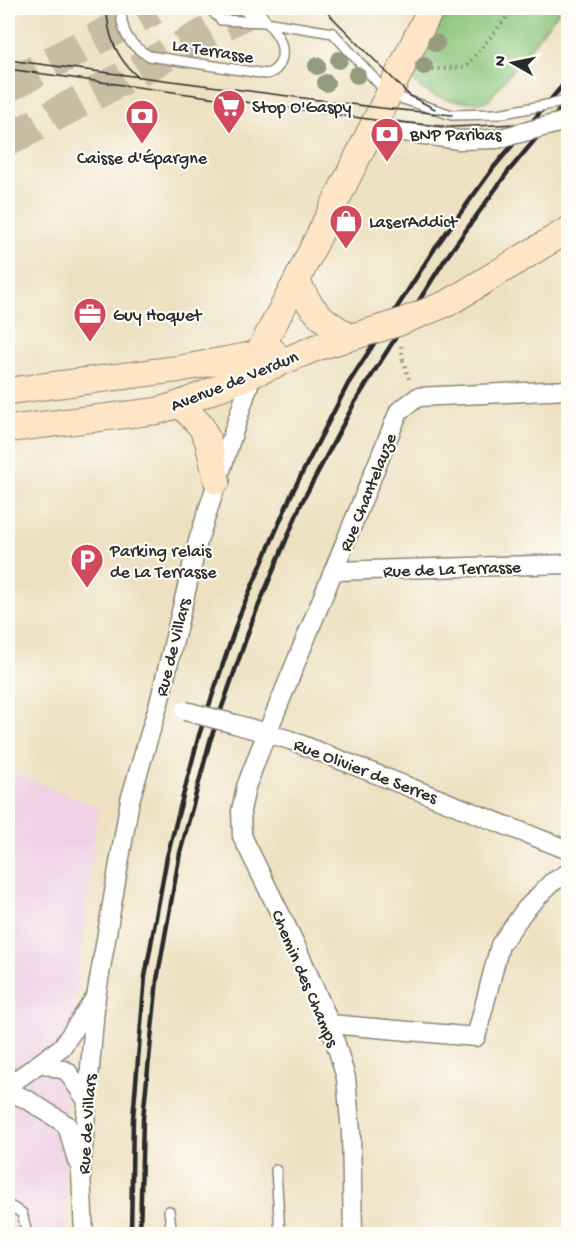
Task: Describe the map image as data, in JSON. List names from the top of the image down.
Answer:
{
  "streets": {
    "main road": ["Avenue de Verdun", "Rue de Villars"],
    "street": [
      "Rue Chantelauze",
      "Rue de La Terrasse",
      "Rue Olivier de Serres",
      "Chemin des Champs"
    ],
    "lane": ["La Terrasse"]
  },
  "crossings": [
    ["La Terrasse", "Rue de Villars"],
    ["Avenue de Verdun", "Rue de Villars"],
    ["Rue Chantelauze", "Rue de La Terrasse"],
    ["Rue Chantelauze", "Rue Olivier de Serres"],
    ["Rue Chantelauze", "Chemin des Champs"],
    ["Rue de Villars", "Rue Olivier de Serres"],
    ["Rue Olivier de Serres", "Chemin des Champs"]
  ],
  "places": {
    "supermarket": ["Stop O'Gaspy"],
    "bank": ["Caisse d'Épargne", "BNP Paribas"],
    "shop": ["LaserAddict"],
    "office": ["Guy Hoquet"],
    "parking": ["Parking relais de La Terrasse"]
  },
  "north": "left"
}
